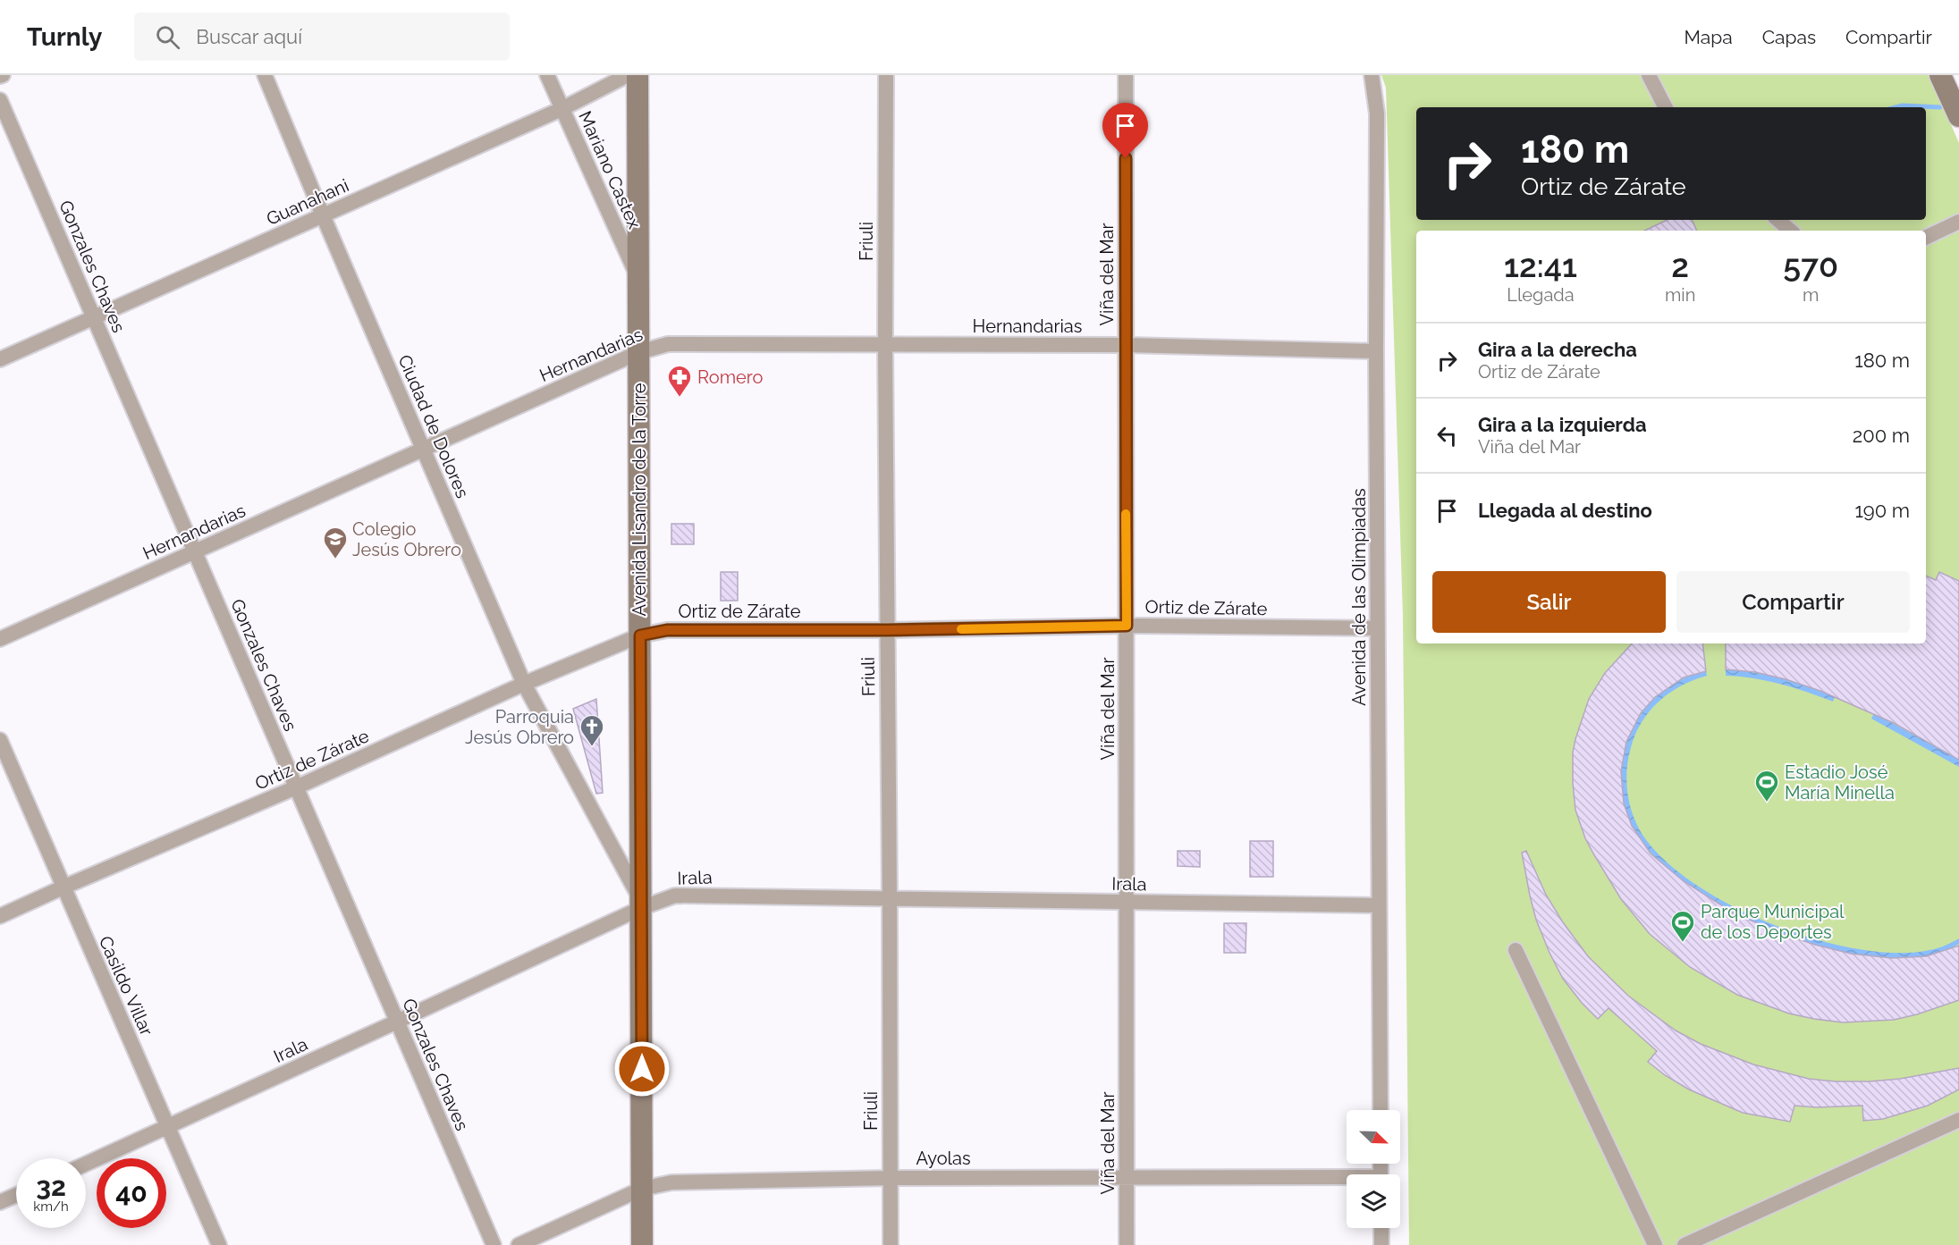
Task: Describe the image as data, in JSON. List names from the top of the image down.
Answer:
{
  "streets": {
    "street": [
      "Mariano Castex",
      "Guanahani",
      "Friuli",
      "Gonzales Chaves",
      "Viña del Mar",
      "Hernandarias",
      "Ciudad de Dolores",
      "Avenida Lisandro de la Torre",
      "Avenida de las Olimpiadas",
      "Ortiz de Zárate",
      "Irala",
      "Casildo Villar",
      "Ayolas"
    ]
  },
  "crossings": [
    ["Mariano Castex", "Guanahani"],
    ["Mariano Castex", "Avenida Lisandro de la Torre"],
    ["Guanahani", "Gonzales Chaves"],
    ["Guanahani", "Ciudad de Dolores"],
    ["Friuli", "Hernandarias"],
    ["Friuli", "Ortiz de Zárate"],
    ["Friuli", "Irala"],
    ["Friuli", "Ayolas"],
    ["Gonzales Chaves", "Hernandarias"],
    ["Gonzales Chaves", "Ortiz de Zárate"],
    ["Gonzales Chaves", "Irala"],
    ["Viña del Mar", "Hernandarias"],
    ["Viña del Mar", "Ortiz de Zárate"],
    ["Viña del Mar", "Irala"],
    ["Viña del Mar", "Ayolas"],
    ["Hernandarias", "Ciudad de Dolores"],
    ["Hernandarias", "Avenida Lisandro de la Torre"],
    ["Hernandarias", "Avenida de las Olimpiadas"],
    ["Ciudad de Dolores", "Avenida Lisandro de la Torre"],
    ["Ciudad de Dolores", "Ortiz de Zárate"],
    ["Ciudad de Dolores", "Irala"],
    ["Avenida Lisandro de la Torre", "Ortiz de Zárate"],
    ["Avenida Lisandro de la Torre", "Irala"],
    ["Avenida Lisandro de la Torre", "Ayolas"],
    ["Avenida de las Olimpiadas", "Ortiz de Zárate"],
    ["Avenida de las Olimpiadas", "Irala"],
    ["Ortiz de Zárate", "Casildo Villar"],
    ["Irala", "Casildo Villar"]
  ],
  "places": {
    "pharmacy": ["Romero"],
    "school or university": ["Colegio Jesús Obrero"],
    "church": ["Parroquia Jesús Obrero"],
    "sports": ["Estadio José María Minella", "Parque Municipal de los Deportes"]
  },
  "north": "bottom right",
  "page": {
    "header": "Turnly",
    "search": "Buscar aquí",
    "nav": ["Mapa", "Capas", "Compartir"],
    "turn": ["180 m", "Ortiz de Zárate"],
    "eta": [
      "12:41",
      "Llegada",
      "2",
      "min",
      "570",
      "m"
    ],
    "list": [
      {
        "name": "Gira a la derecha",
        "note": "Ortiz de Zárate",
        "value": "180 m"
      },
      {
        "name": "Gira a la izquierda",
        "note": "Viña del Mar",
        "value": "200 m"
      },
      {
        "name": "Llegada al destino",
        "value": "190 m"
      }
    ],
    "buttons": ["Salir", "Compartir"],
    "speed": "32 km/h",
    "limit": "40"
  }
}
